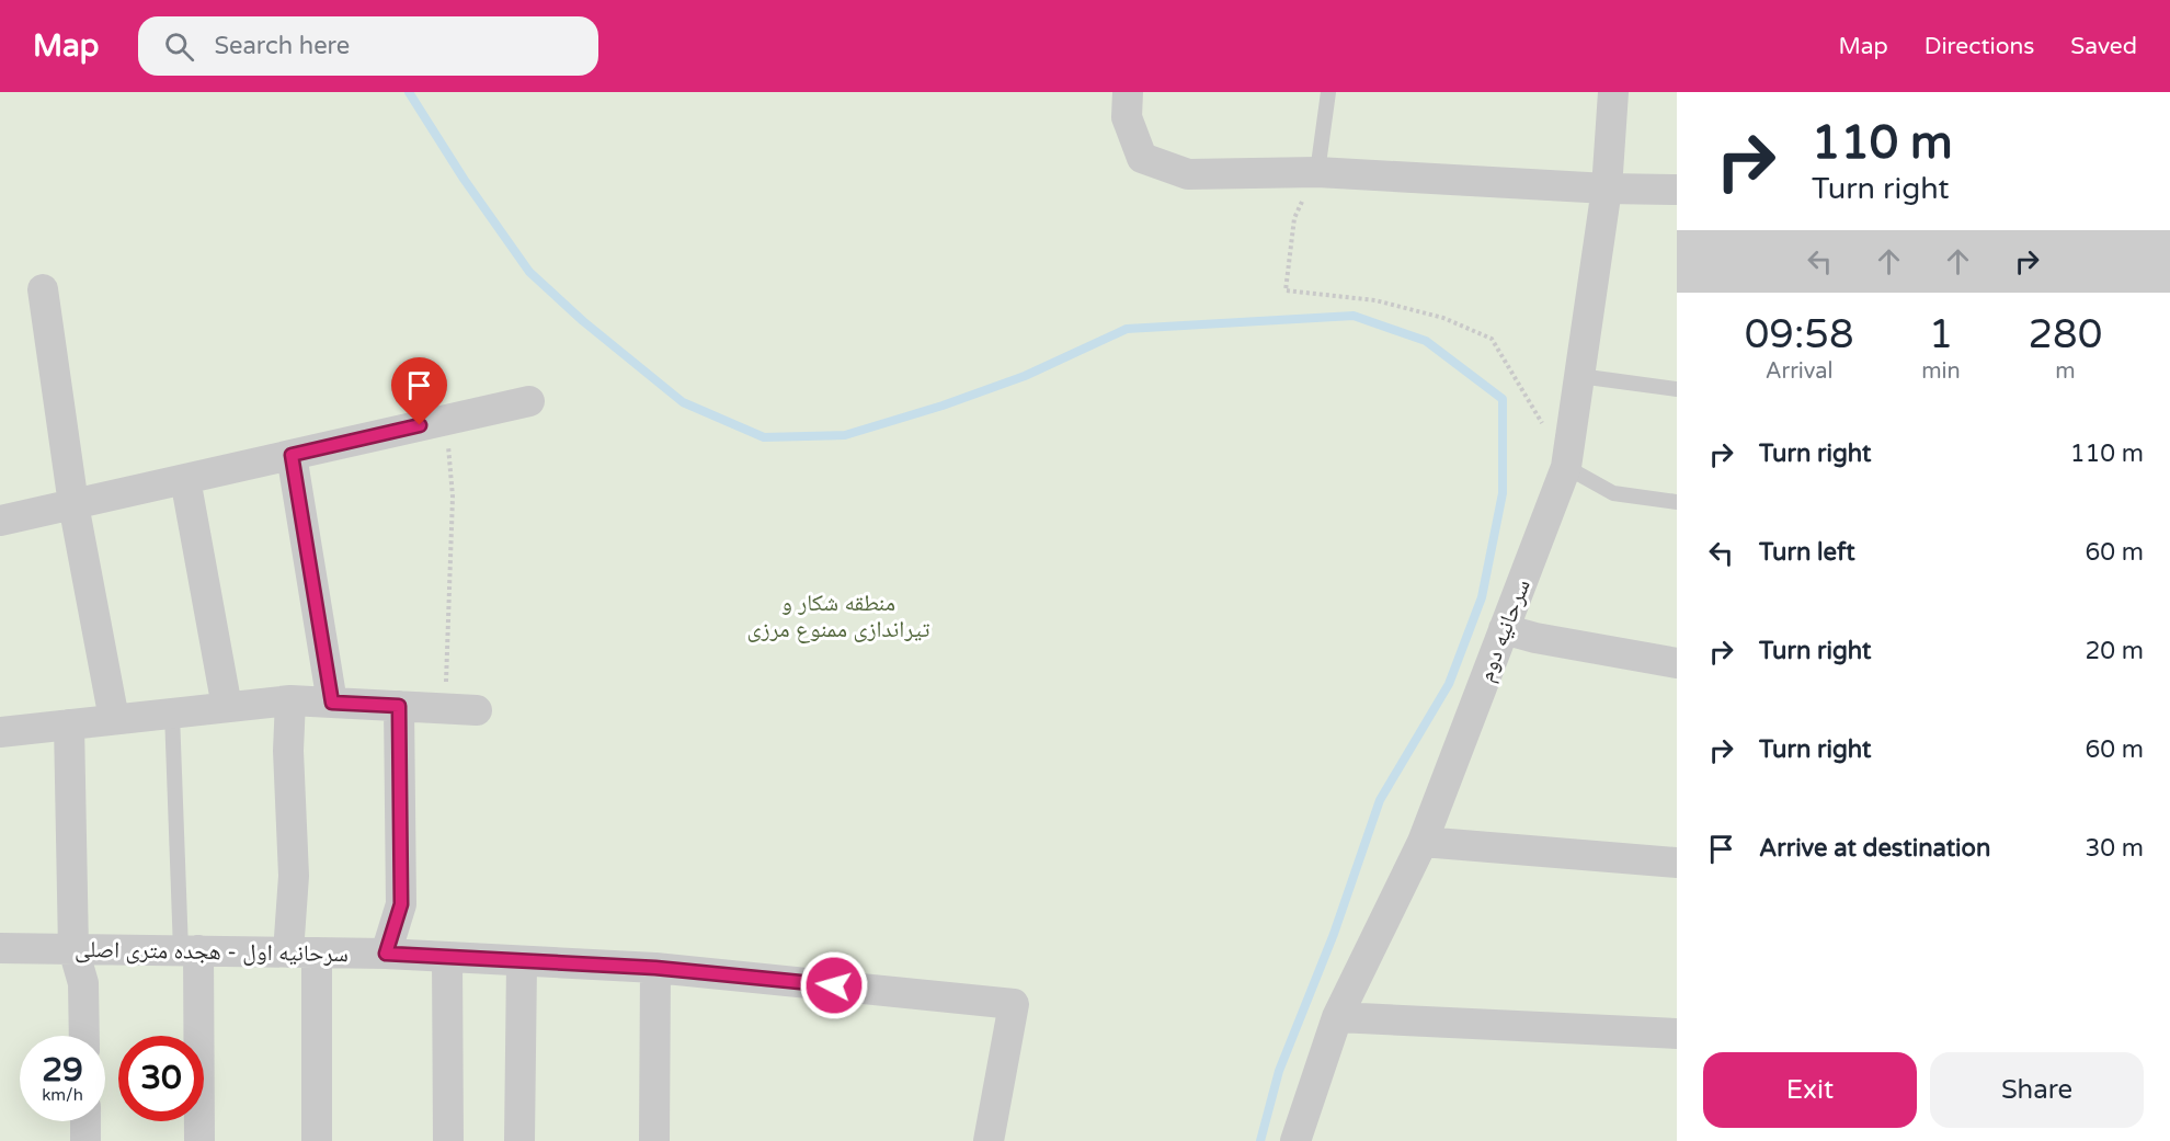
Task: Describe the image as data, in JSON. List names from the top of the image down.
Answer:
{
  "streets": {
    "street": ["سرحانیه دوم", "سرحانیه اول - هجده متری اصلی"]
  },
  "parks": ["منطقه شکار و تیراندازی ممنوع مرزی"],
  "page": {
    "header": "Map",
    "search": "Search here",
    "nav": ["Map", "Directions", "Saved"],
    "turn": ["110 m", "Turn right"],
    "eta": [
      "09:58",
      "Arrival",
      "1",
      "min",
      "280",
      "m"
    ],
    "list": [
      {
        "name": "Turn right",
        "value": "110 m"
      },
      {
        "name": "Turn left",
        "value": "60 m"
      },
      {
        "name": "Turn right",
        "value": "20 m"
      },
      {
        "name": "Turn right",
        "value": "60 m"
      },
      {
        "name": "Arrive at destination",
        "value": "30 m"
      }
    ],
    "speed": "29 km/h",
    "limit": "30",
    "buttons": ["Exit", "Share"]
  }
}
